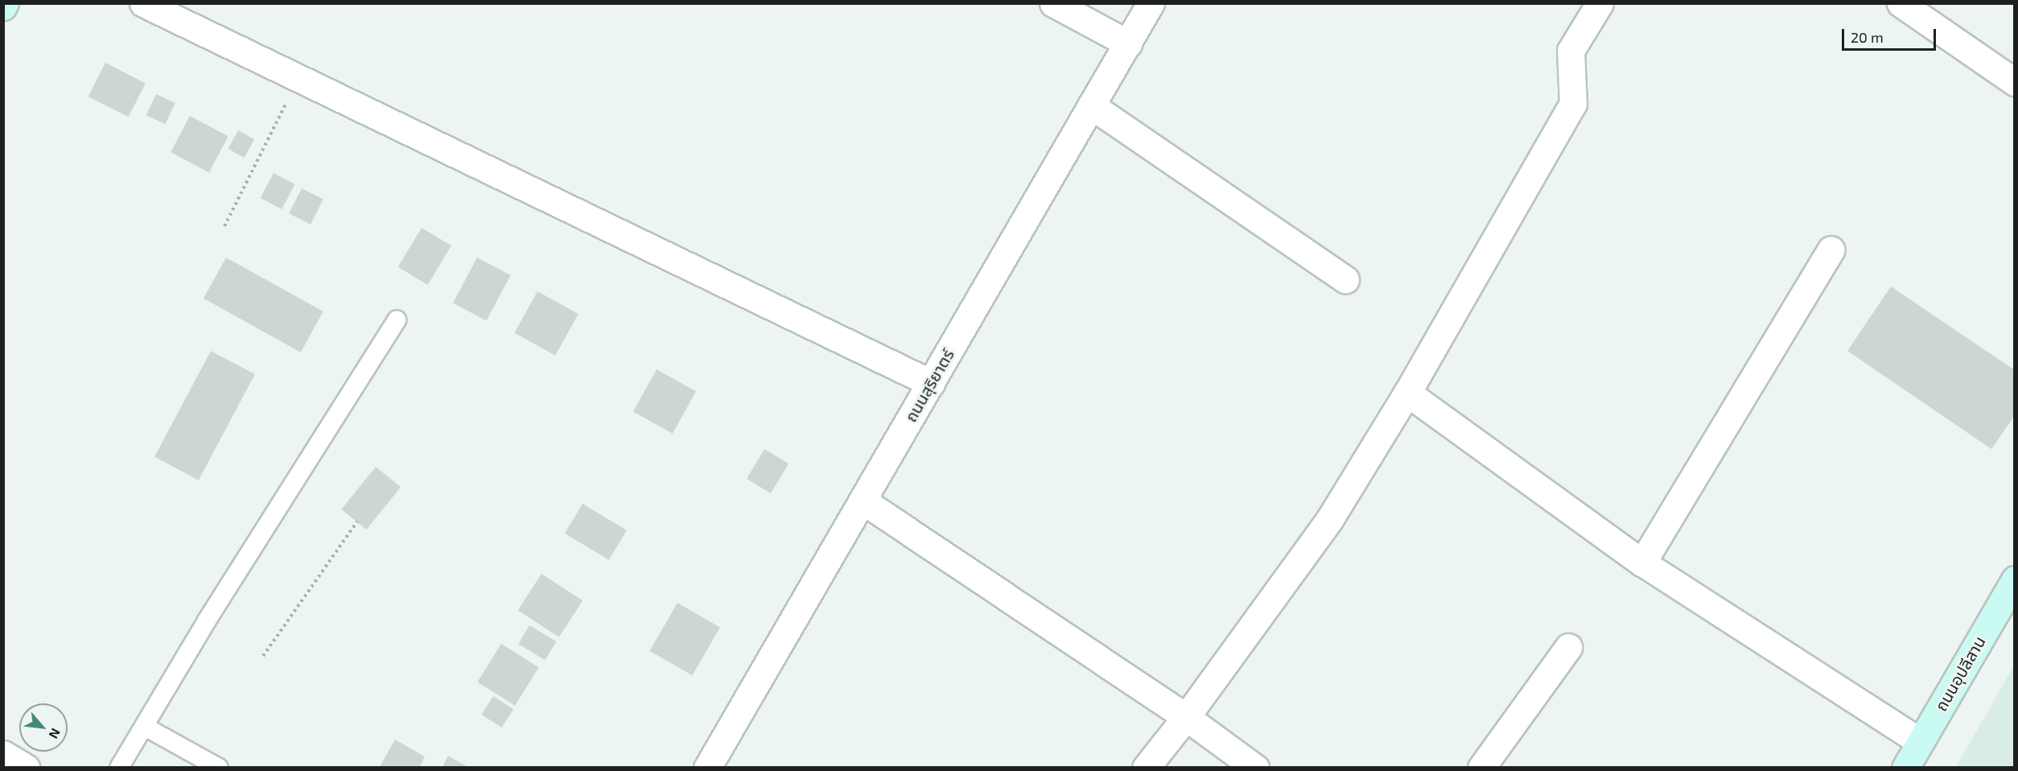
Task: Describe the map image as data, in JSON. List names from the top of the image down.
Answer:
{
  "streets": {
    "main road": ["ถนนอุปลีสาน"],
    "street": ["ถนนสุริยาตร์"]
  },
  "scale_bar": "20 m",
  "north": "bottom right"
}
